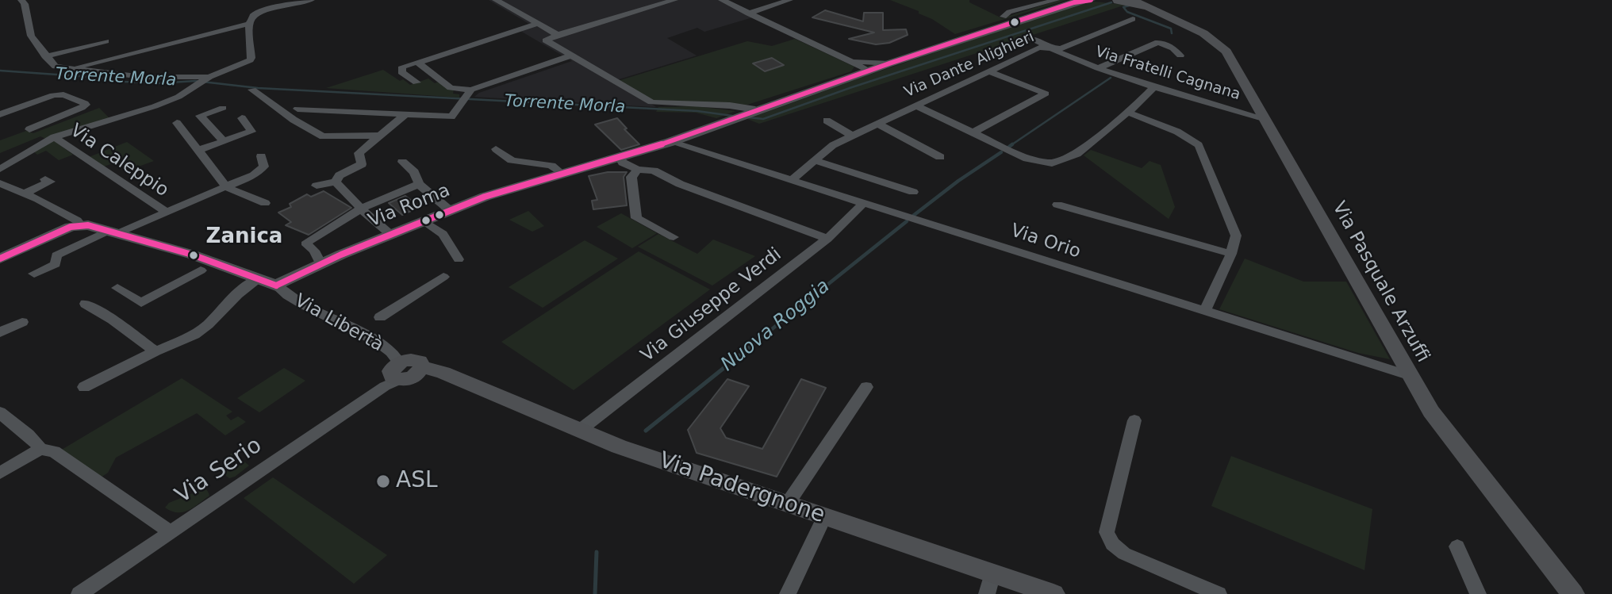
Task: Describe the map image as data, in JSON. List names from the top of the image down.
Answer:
{
  "streets": {
    "street": [
      "Via Dante Alighieri",
      "Via Fratelli Cagnana",
      "Via Caleppio",
      "Via Roma",
      "Via Orio",
      "Via Pasquale Arzuffi",
      "Via Giuseppe Verdi",
      "Via Libertà",
      "Via Serio",
      "Via Padergnone"
    ]
  },
  "crossings": [
    ["Via Dante Alighieri", "Via Fratelli Cagnana"],
    ["Via Dante Alighieri", "Via Orio"],
    ["Via Fratelli Cagnana", "Via Pasquale Arzuffi"],
    ["Via Roma", "Via Orio"],
    ["Via Roma", "Via Libertà"],
    ["Via Orio", "Via Pasquale Arzuffi"],
    ["Via Orio", "Via Giuseppe Verdi"],
    ["Via Giuseppe Verdi", "Via Padergnone"],
    ["Via Libertà", "Via Serio"],
    ["Via Libertà", "Via Padergnone"],
    ["Via Serio", "Via Padergnone"]
  ],
  "districts": ["Zanica"],
  "water": ["Torrente Morla", "Nuova Roggia"],
  "places": ["ASL"]
}
